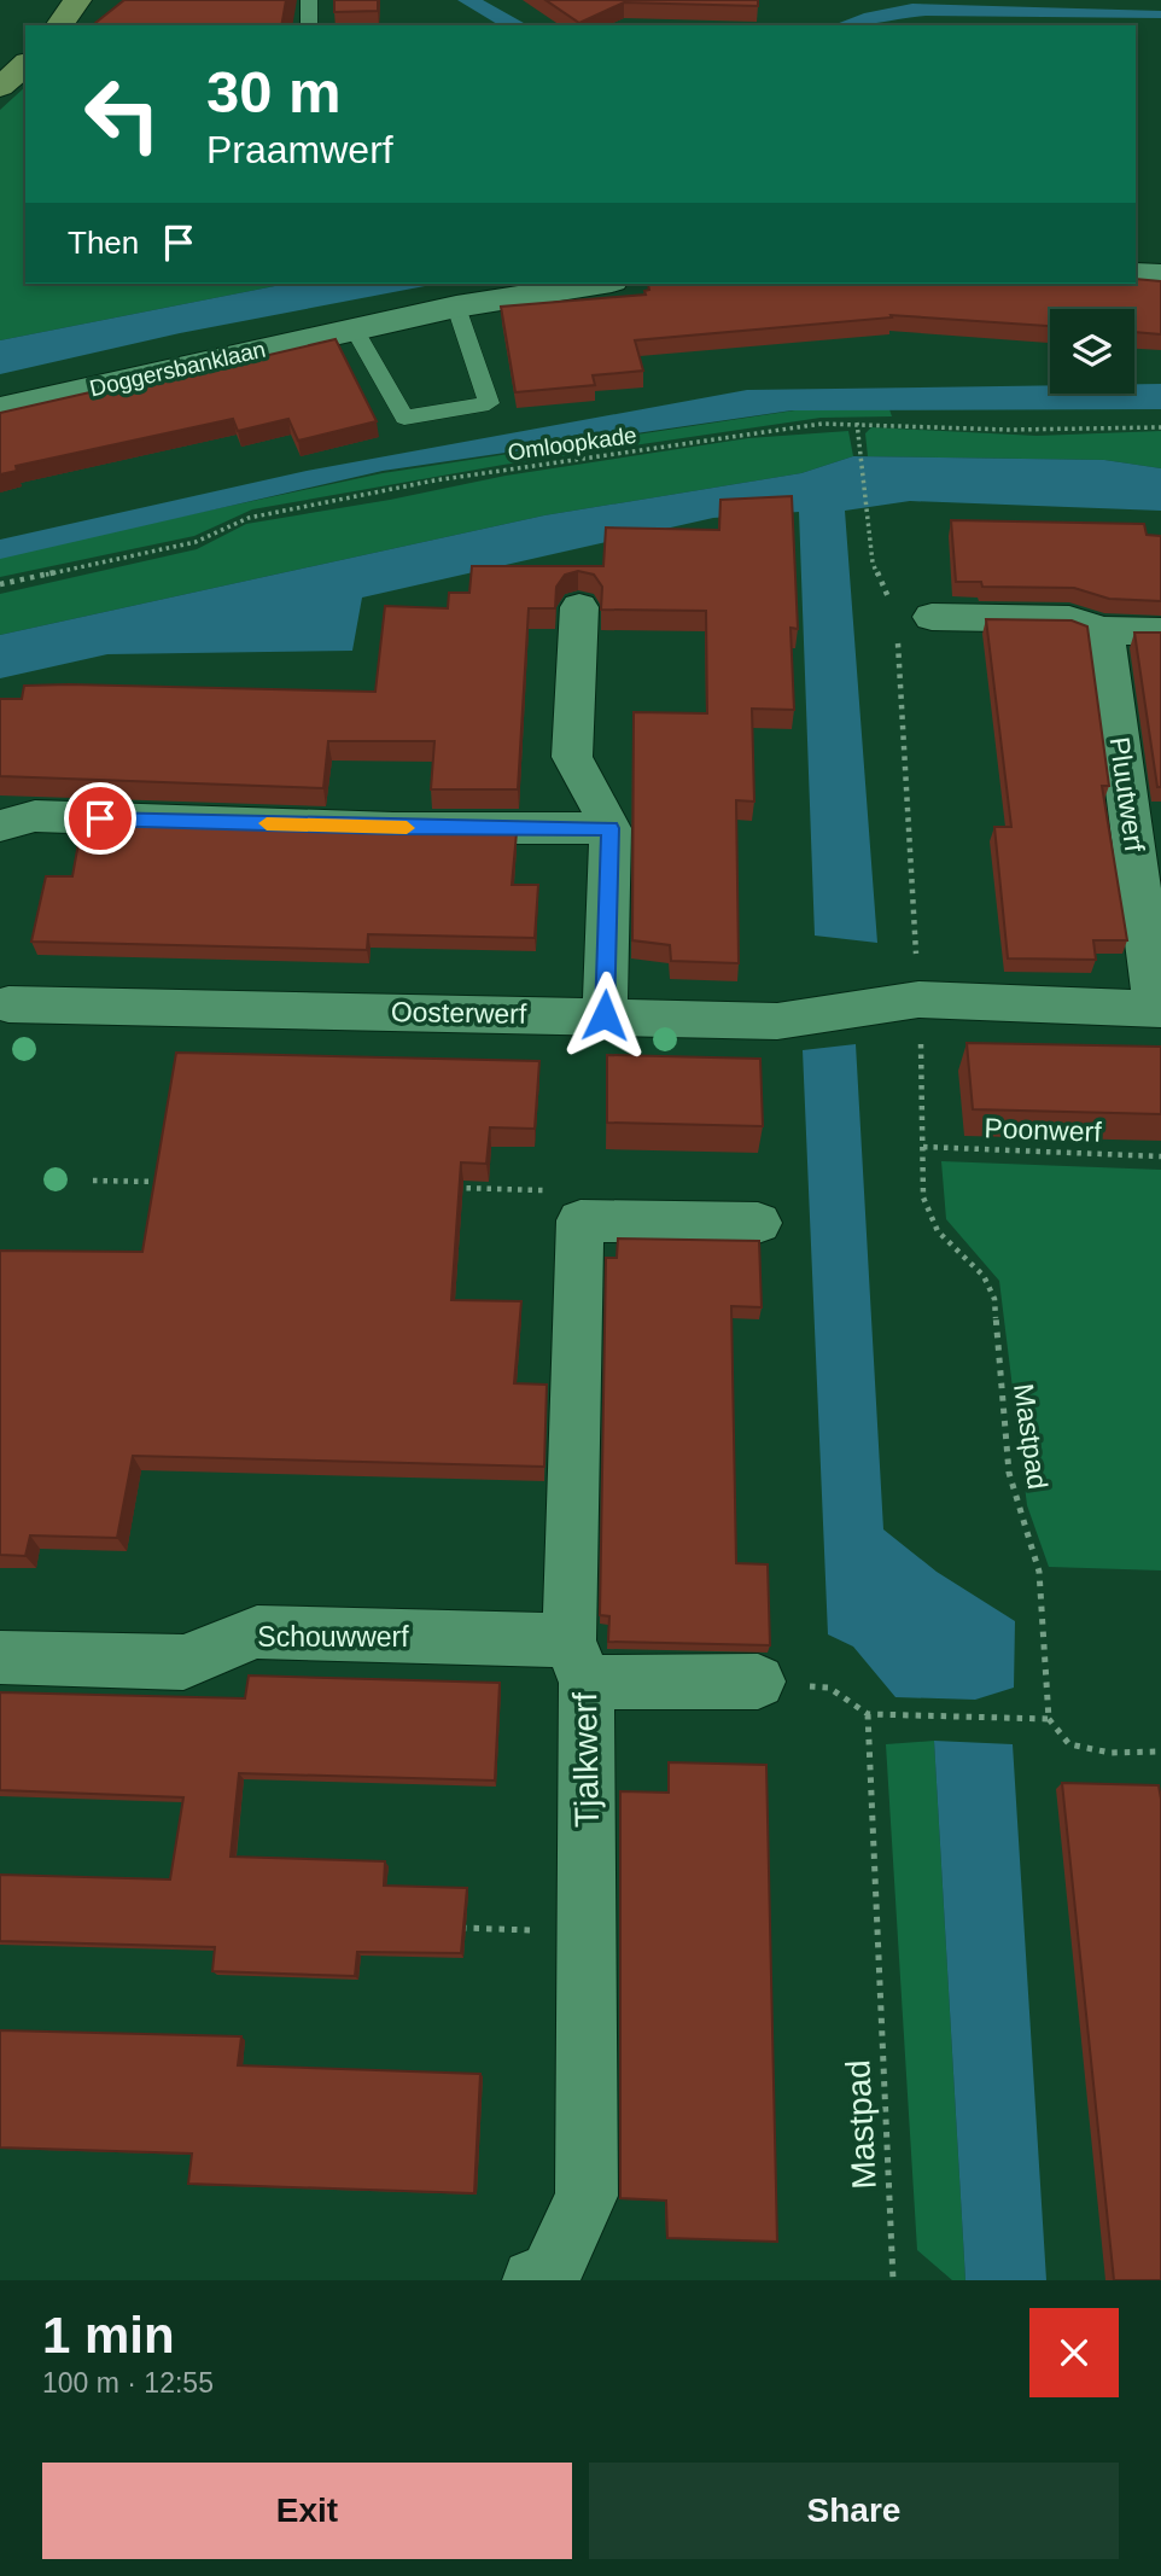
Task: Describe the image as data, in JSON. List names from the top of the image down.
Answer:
{
  "streets": {
    "street": [
      "Doggersbanklaan",
      "Pluutwerf",
      "Oosterwerf",
      "Schouwwerf",
      "Tjalkwerf"
    ],
    "path": ["Omloopkade", "Poonwerf", "Mastpad"]
  },
  "crossings": [
    ["Pluutwerf", "Oosterwerf"],
    ["Oosterwerf", "Mastpad"],
    ["Poonwerf", "Mastpad"],
    ["Schouwwerf", "Tjalkwerf"]
  ],
  "page": {
    "turn": ["30 m", "Praamwerf"],
    "then": "Then",
    "heading": ["1 min", "100 m · 12:55"],
    "buttons": ["Exit", "Share"]
  }
}
